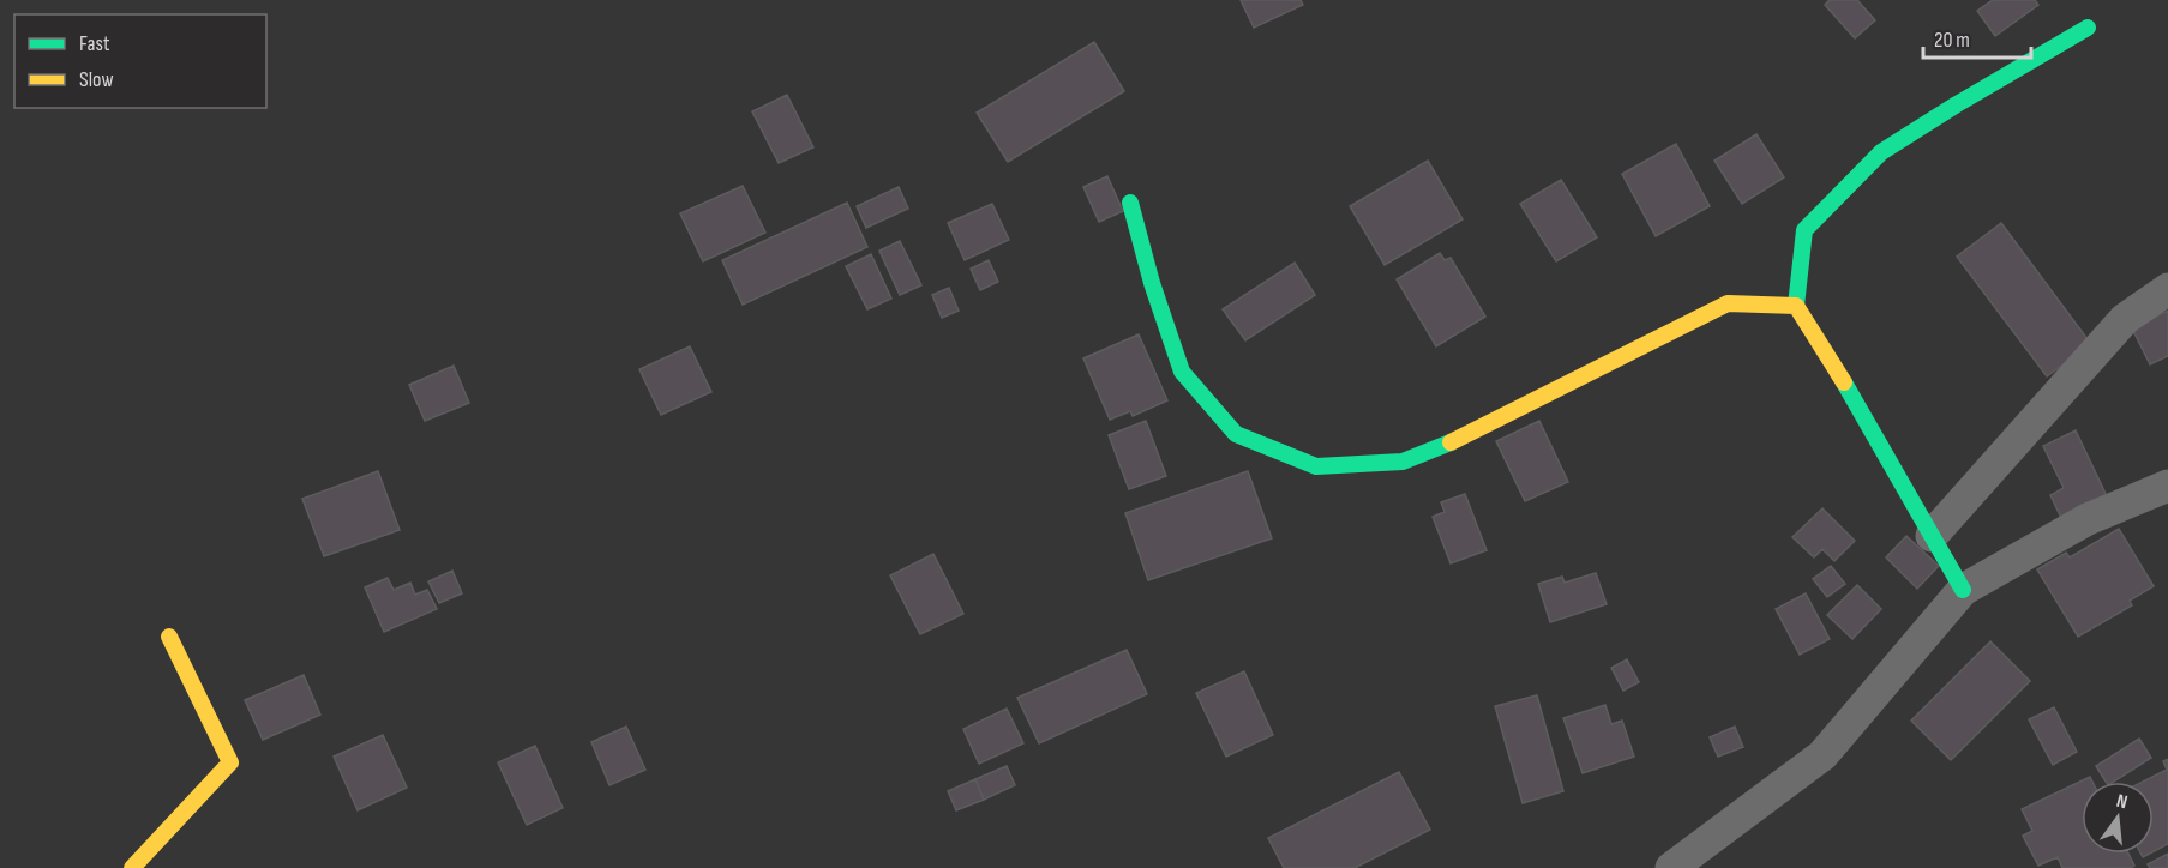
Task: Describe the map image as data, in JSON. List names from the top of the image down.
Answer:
{
  "legend": ["Fast", "Slow"],
  "scale_bar": "20 m",
  "north": "top"
}
